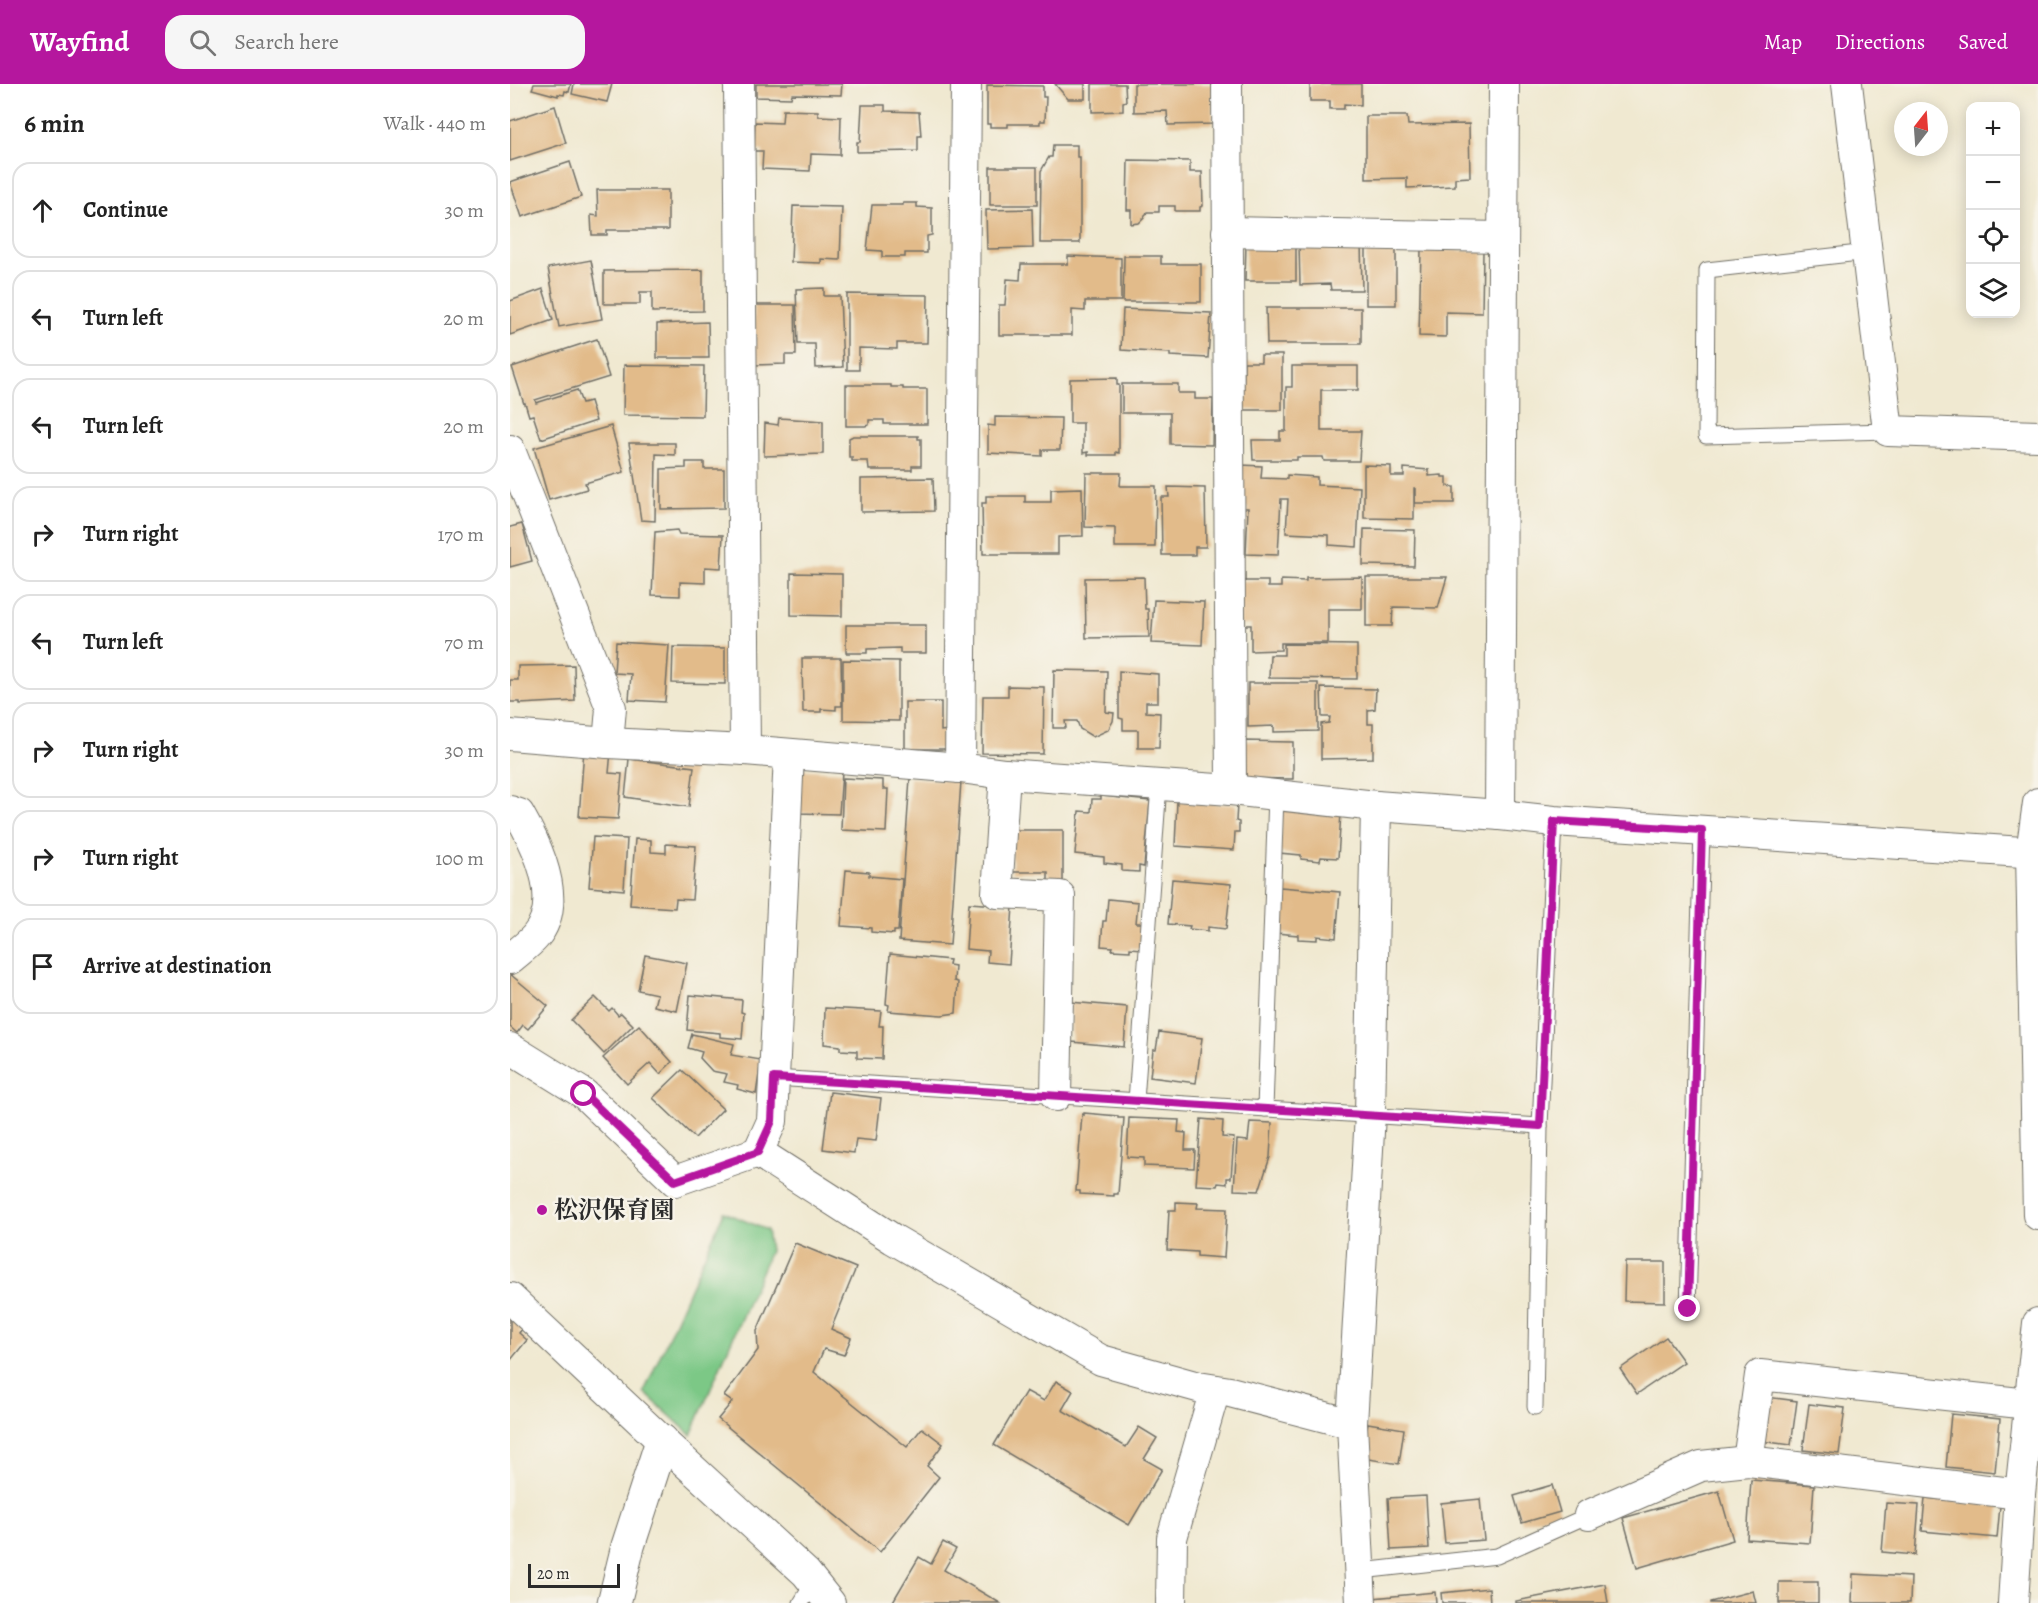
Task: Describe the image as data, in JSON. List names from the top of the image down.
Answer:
{
  "places": ["松沢保育園"],
  "scale_bar": "20 m",
  "north": "top",
  "page": {
    "header": "Wayfind",
    "search": "Search here",
    "nav": ["Map", "Directions", "Saved"],
    "heading": ["6 min", "Walk · 440 m"],
    "map_buttons": ["+", "−"],
    "list": [
      ["Continue", "30 m"],
      ["Turn left", "20 m"],
      ["Turn left", "20 m"],
      ["Turn right", "170 m"],
      ["Turn left", "70 m"],
      ["Turn right", "30 m"],
      ["Turn right", "100 m"],
      "Arrive at destination"
    ],
    "scale": "20 m"
  }
}
